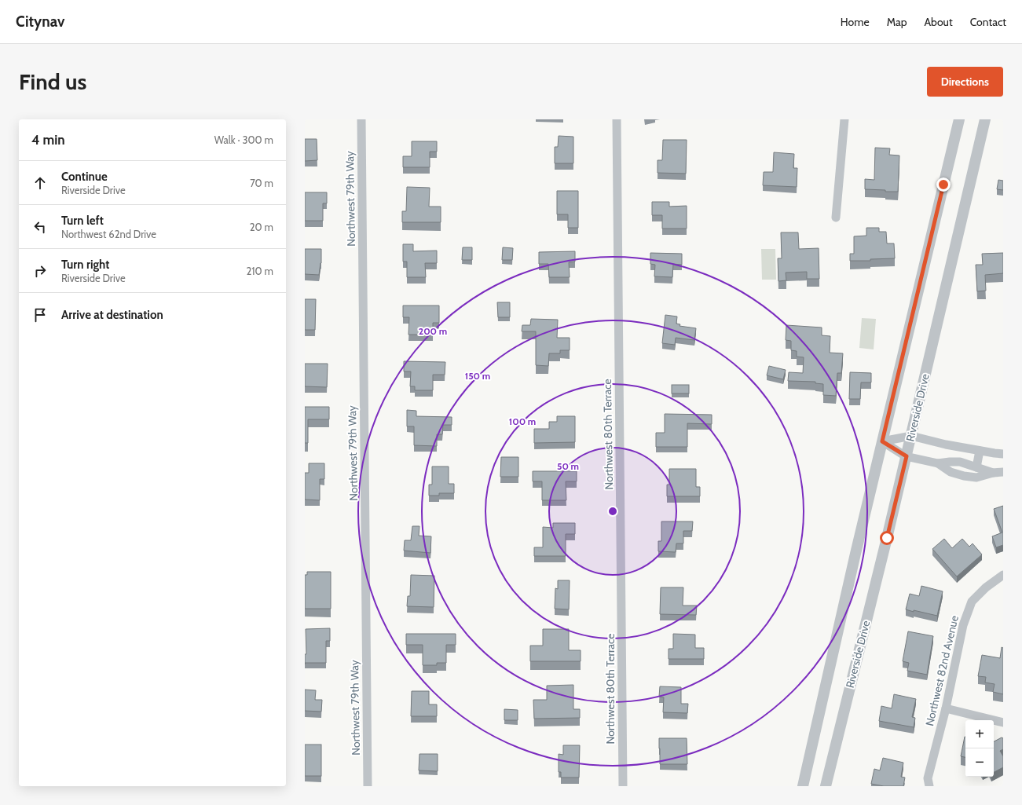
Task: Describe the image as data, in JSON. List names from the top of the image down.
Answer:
{
  "streets": {
    "street": [
      "Northwest 79th Way",
      "Riverside Drive",
      "Northwest 80th Terrace",
      "Northwest 82nd Avenue"
    ]
  },
  "page": {
    "header": "Citynav",
    "nav": [
      "Home",
      "Map",
      "About",
      "Contact"
    ],
    "buttons": "Directions",
    "title": "Find us",
    "heading": ["4 min", "Walk · 300 m"],
    "list": [
      ["Continue", "Riverside Drive", "70 m"],
      ["Turn left", "Northwest 62nd Drive", "20 m"],
      ["Turn right", "Riverside Drive", "210 m"],
      "Arrive at destination"
    ],
    "map_buttons": ["+", "−"]
  },
  "rings": [
    "200 m",
    "150 m",
    "100 m",
    "50 m"
  ]
}
